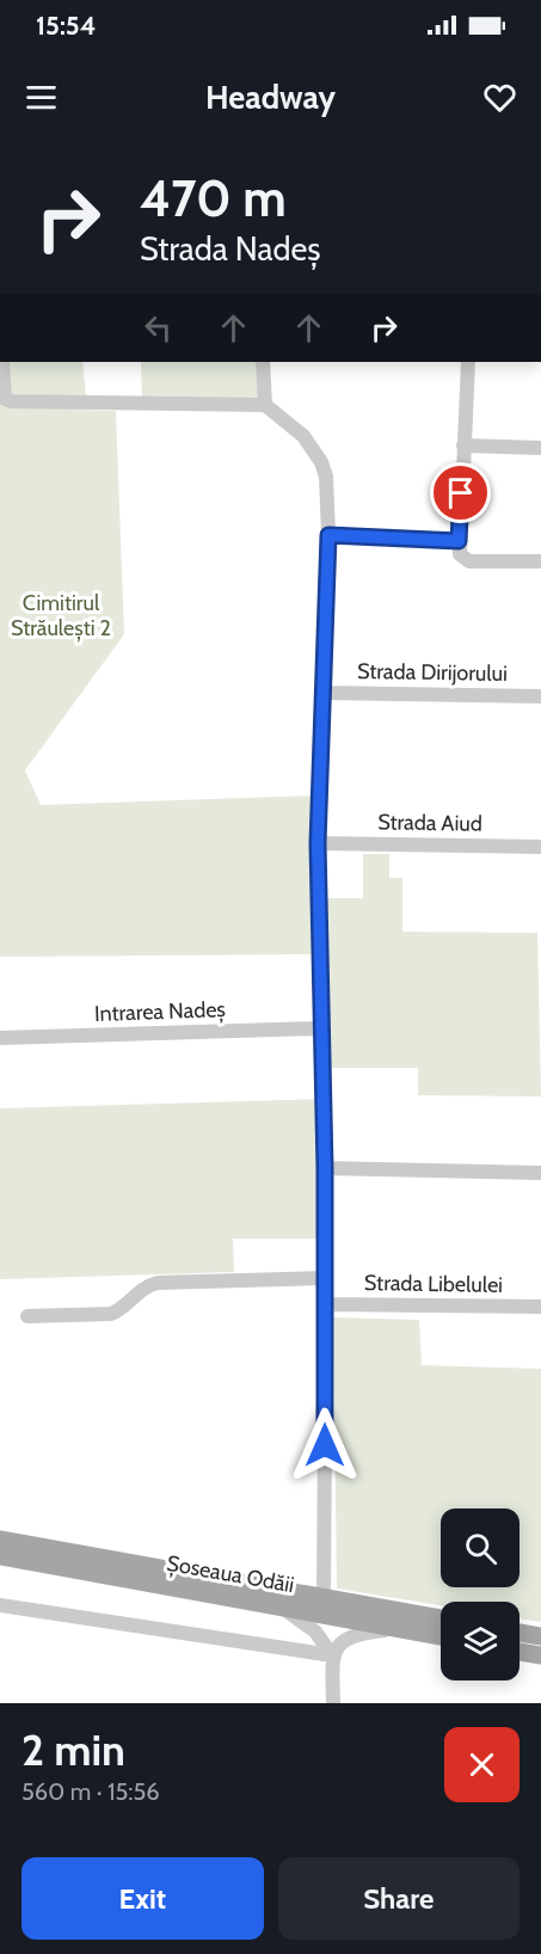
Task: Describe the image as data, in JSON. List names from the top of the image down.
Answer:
{
  "streets": {
    "main road": ["Șoseaua Odăii"],
    "street": [
      "Strada Dirijorului",
      "Strada Aiud",
      "Intrarea Nadeș",
      "Strada Libelulei"
    ]
  },
  "parks": ["Cimitirul Străulești 2"],
  "page": {
    "status": "15:54",
    "header": "Headway",
    "turn": ["470 m", "Strada Nadeș"],
    "heading": ["2 min", "560 m · 15:56"],
    "buttons": ["Exit", "Share"]
  }
}
